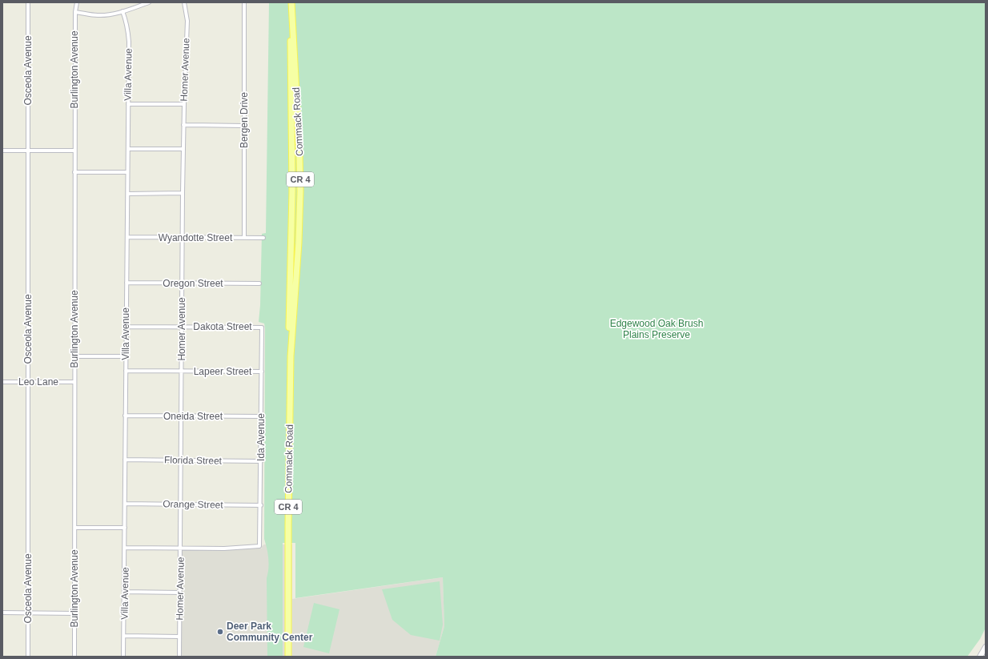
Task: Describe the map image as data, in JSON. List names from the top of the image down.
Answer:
{
  "streets": {
    "main road": ["Commack Road", "CR 4"],
    "street": [
      "Burlington Avenue",
      "Homer Avenue",
      "Osceola Avenue",
      "Villa Avenue",
      "Bergen Drive",
      "Wyandotte Street",
      "Oregon Street",
      "Dakota Street",
      "Lapeer Street",
      "Leo Lane",
      "Oneida Street",
      "Ida Avenue",
      "Florida Street",
      "Orange Street"
    ]
  },
  "crossings": [
    ["Burlington Avenue", "Leo Lane"],
    ["Homer Avenue", "Wyandotte Street"],
    ["Homer Avenue", "Oregon Street"],
    ["Homer Avenue", "Dakota Street"],
    ["Homer Avenue", "Lapeer Street"],
    ["Homer Avenue", "Oneida Street"],
    ["Homer Avenue", "Ida Avenue"],
    ["Homer Avenue", "Florida Street"],
    ["Homer Avenue", "Orange Street"],
    ["Osceola Avenue", "Leo Lane"],
    ["Villa Avenue", "Wyandotte Street"],
    ["Villa Avenue", "Oregon Street"],
    ["Villa Avenue", "Dakota Street"],
    ["Villa Avenue", "Lapeer Street"],
    ["Villa Avenue", "Oneida Street"],
    ["Villa Avenue", "Florida Street"],
    ["Villa Avenue", "Orange Street"],
    ["Bergen Drive", "Wyandotte Street"],
    ["Dakota Street", "Ida Avenue"],
    ["Lapeer Street", "Ida Avenue"],
    ["Oneida Street", "Ida Avenue"],
    ["Ida Avenue", "Florida Street"],
    ["Ida Avenue", "Orange Street"]
  ],
  "parks": ["Edgewood Oak Brush Plains Preserve"],
  "places": ["Deer Park Community Center"]
}
